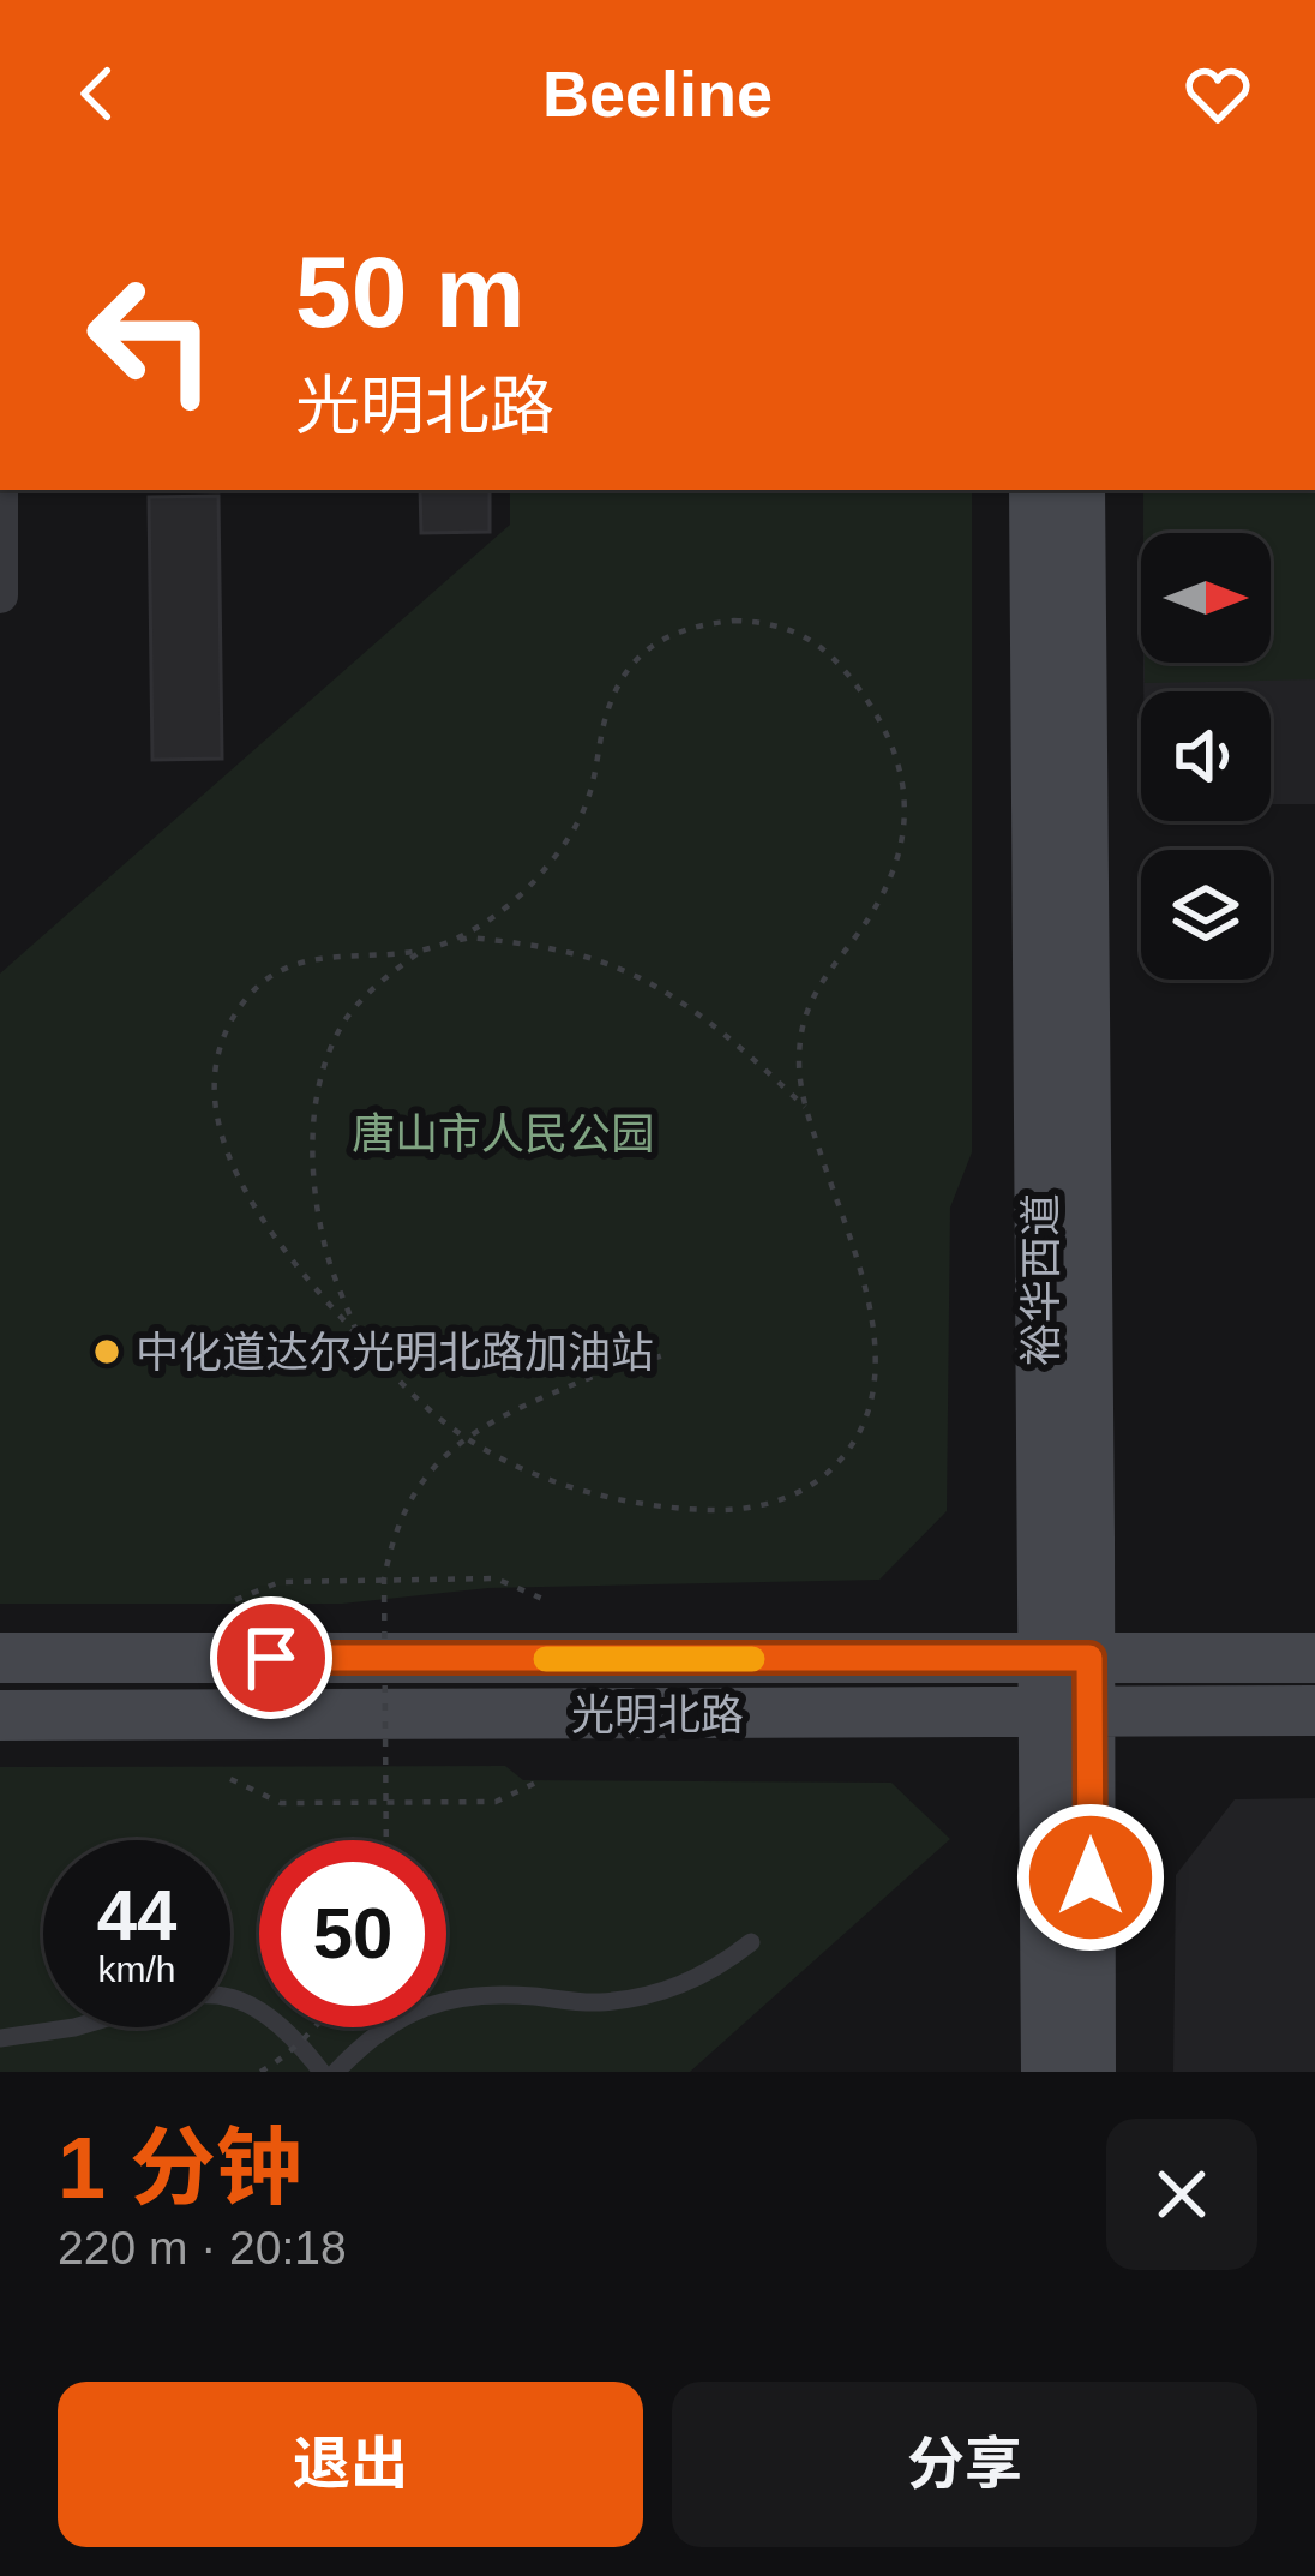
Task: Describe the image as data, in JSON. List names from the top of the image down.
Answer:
{
  "streets": {
    "main road": ["裕华西道", "光明北路"]
  },
  "crossings": [
    ["裕华西道", "光明北路"]
  ],
  "parks": ["唐山市人民公园"],
  "places": ["中化道达尔光明北路加油站"],
  "north": "right",
  "page": {
    "header": "Beeline",
    "turn": ["50 m", "光明北路"],
    "speed": "44 km/h",
    "limit": "50",
    "heading": ["1 分钟", "220 m · 20:18"],
    "buttons": ["退出", "分享"]
  }
}
